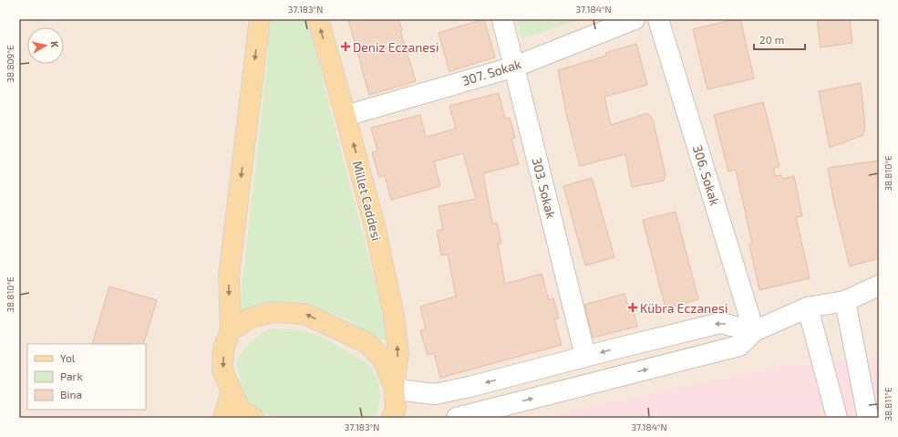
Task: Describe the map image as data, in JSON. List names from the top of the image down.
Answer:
{
  "streets": {
    "main road": ["Millet Caddesi"],
    "street": ["307. Sokak", "306. Sokak", "303. Sokak"]
  },
  "crossings": [
    ["307. Sokak", "303. Sokak"],
    ["307. Sokak", "Millet Caddesi"]
  ],
  "places": {
    "health": ["Deniz Eczanesi", "Kübra Eczanesi"]
  },
  "legend": ["Yol", "Park", "Bina"],
  "scale_bar": "20 m",
  "north": "right",
  "coordinates": [
    "37.183°N",
    "37.184°N",
    "38.809°E",
    "38.810°E",
    "38.811°E"
  ]
}
